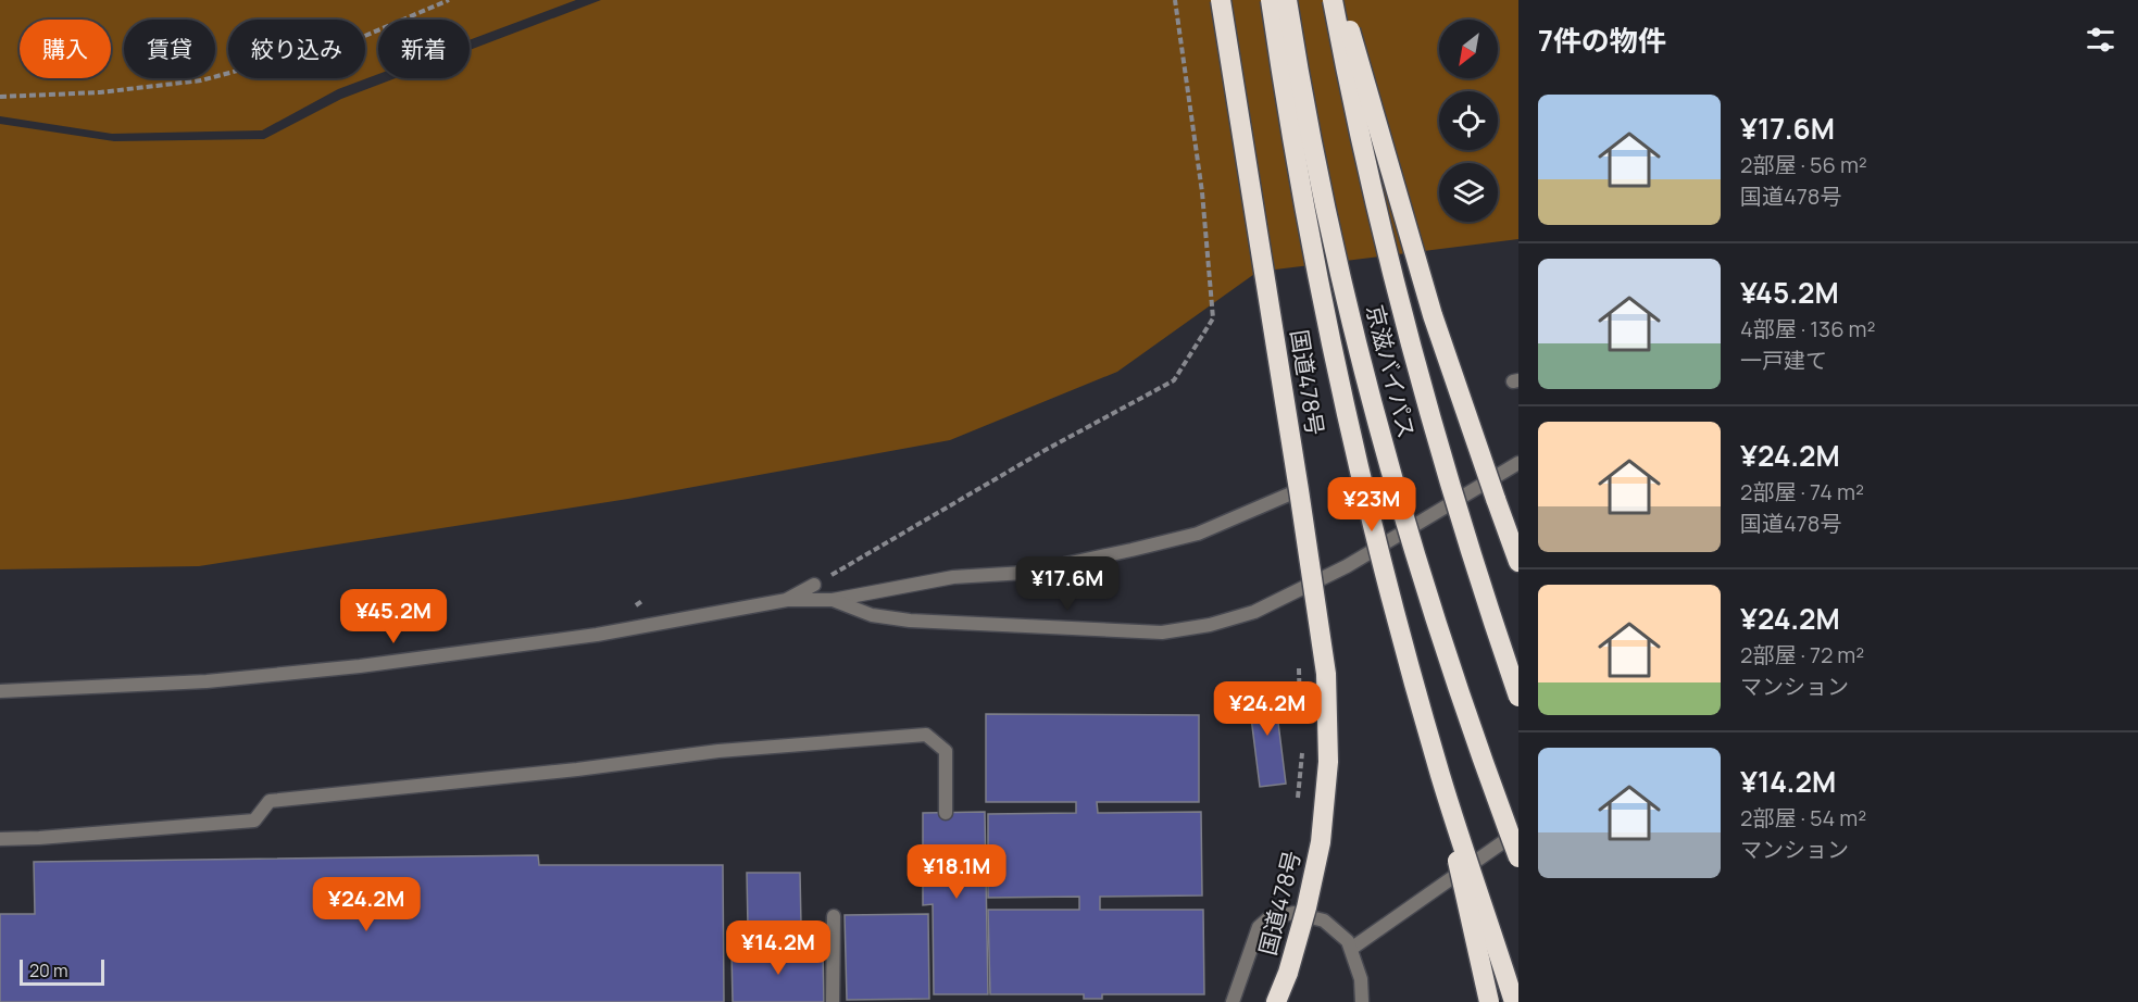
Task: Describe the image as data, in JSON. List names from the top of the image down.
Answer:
{
  "streets": {
    "highway": ["京滋バイパス", "国道478号"]
  },
  "scale_bar": "20 m",
  "north": "bottom left",
  "page": {
    "heading": "7件の物件",
    "chip": [
      "購入",
      "賃貸",
      "絞り込み",
      "新着"
    ],
    "list": [
      {
        "name": "¥17.6M",
        "note": "2部屋 · 56 m² · 国道478号"
      },
      {
        "name": "¥45.2M",
        "note": "4部屋 · 136 m² · 一戸建て"
      },
      {
        "name": "¥24.2M",
        "note": "2部屋 · 74 m² · 国道478号"
      },
      {
        "name": "¥24.2M",
        "note": "2部屋 · 72 m² · マンション"
      },
      {
        "name": "¥14.2M",
        "note": "2部屋 · 54 m² · マンション"
      }
    ],
    "price": [
      "¥23M",
      "¥17.6M",
      "¥45.2M",
      "¥24.2M",
      "¥18.1M",
      "¥24.2M",
      "¥14.2M"
    ],
    "scale": "20 m"
  }
}
